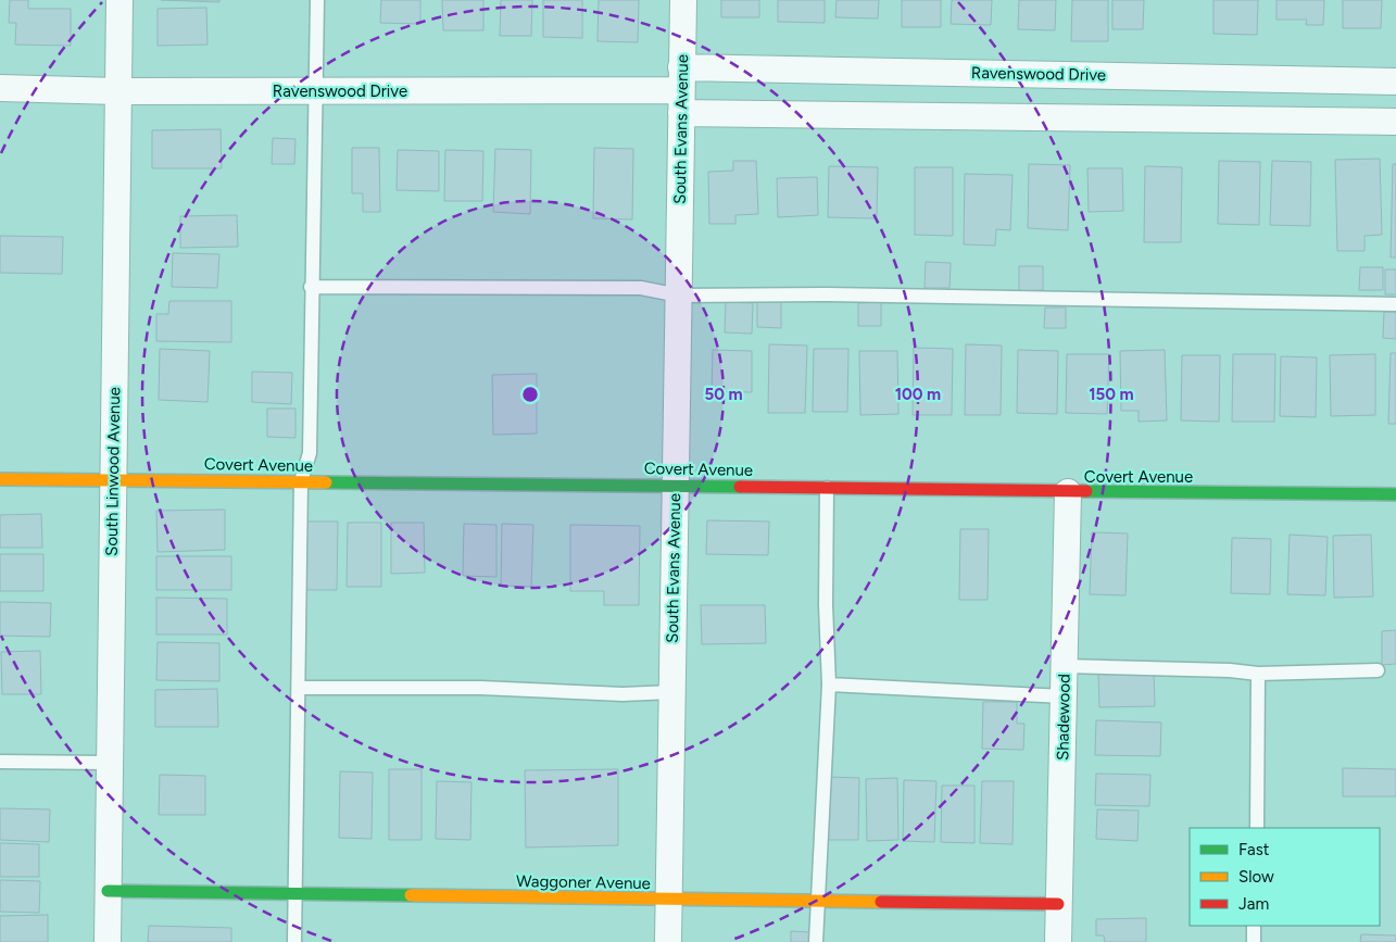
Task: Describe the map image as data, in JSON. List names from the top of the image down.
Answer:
{
  "streets": {
    "street": [
      "Ravenswood Drive",
      "South Evans Avenue",
      "Covert Avenue",
      "South Linwood Avenue",
      "Shadewood",
      "Waggoner Avenue"
    ]
  },
  "crossings": [
    ["Ravenswood Drive", "South Evans Avenue"],
    ["Ravenswood Drive", "South Linwood Avenue"],
    ["South Evans Avenue", "Covert Avenue"],
    ["South Evans Avenue", "Waggoner Avenue"],
    ["Covert Avenue", "South Linwood Avenue"],
    ["Covert Avenue", "Shadewood"],
    ["South Linwood Avenue", "Waggoner Avenue"],
    ["Shadewood", "Waggoner Avenue"]
  ],
  "legend": ["Fast", "Slow", "Jam"],
  "rings": ["50 m", "100 m", "150 m"]
}
